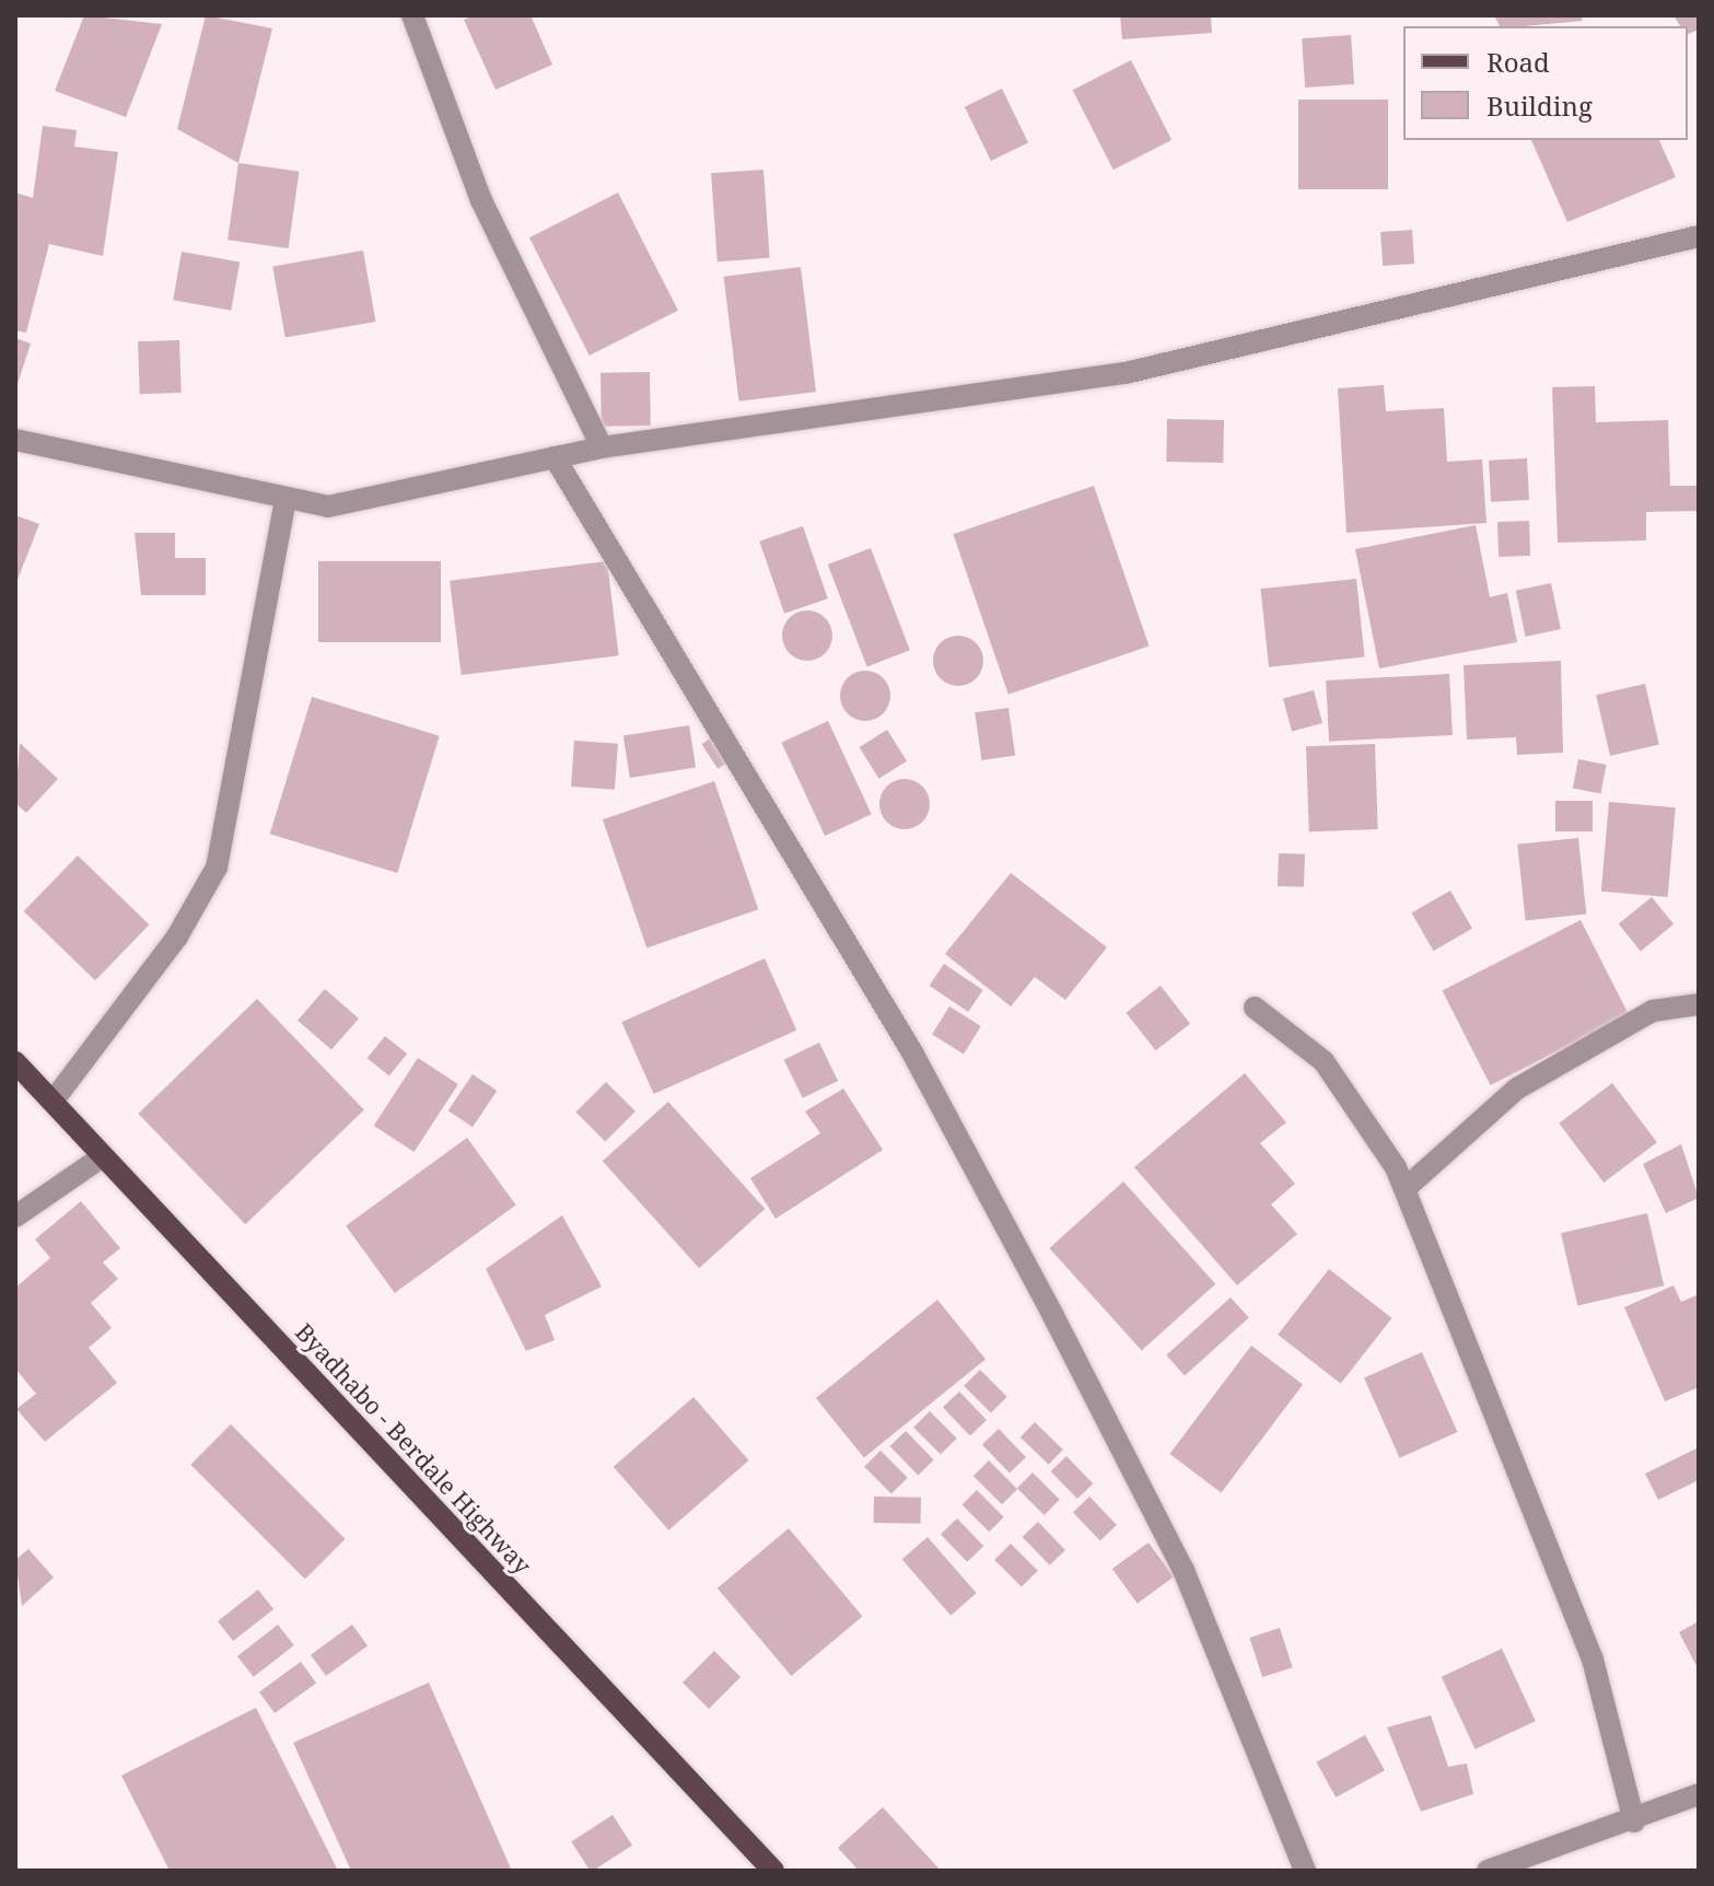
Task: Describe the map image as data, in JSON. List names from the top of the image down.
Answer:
{
  "streets": {
    "main road": ["Byadhabo - Berdale Highway"]
  },
  "legend": ["Road", "Building"]
}
